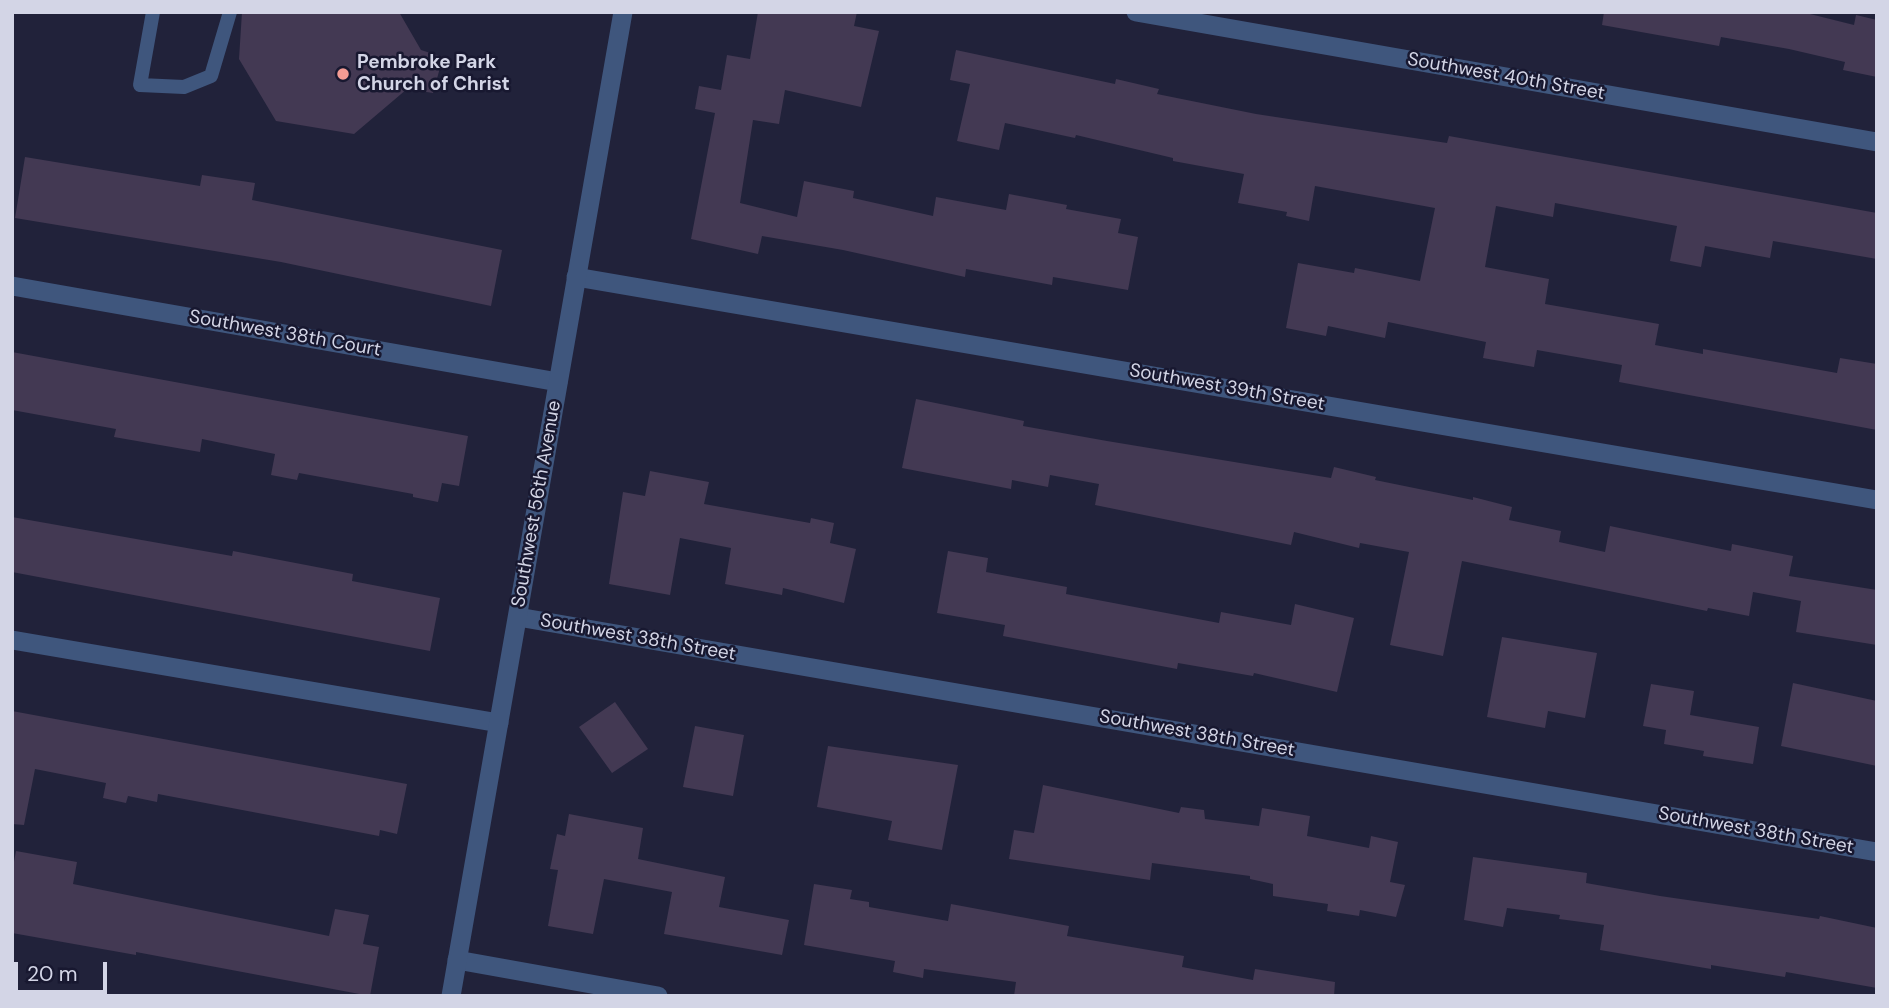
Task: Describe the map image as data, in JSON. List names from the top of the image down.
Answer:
{
  "streets": {
    "street": [
      "Southwest 40th Street",
      "Southwest 38th Court",
      "Southwest 39th Street",
      "Southwest 56th Avenue",
      "Southwest 38th Street"
    ]
  },
  "crossings": [
    ["Southwest 38th Court", "Southwest 56th Avenue"],
    ["Southwest 39th Street", "Southwest 56th Avenue"],
    ["Southwest 56th Avenue", "Southwest 38th Street"]
  ],
  "places": ["Pembroke Park Church of Christ"],
  "scale_bar": "20 m"
}
